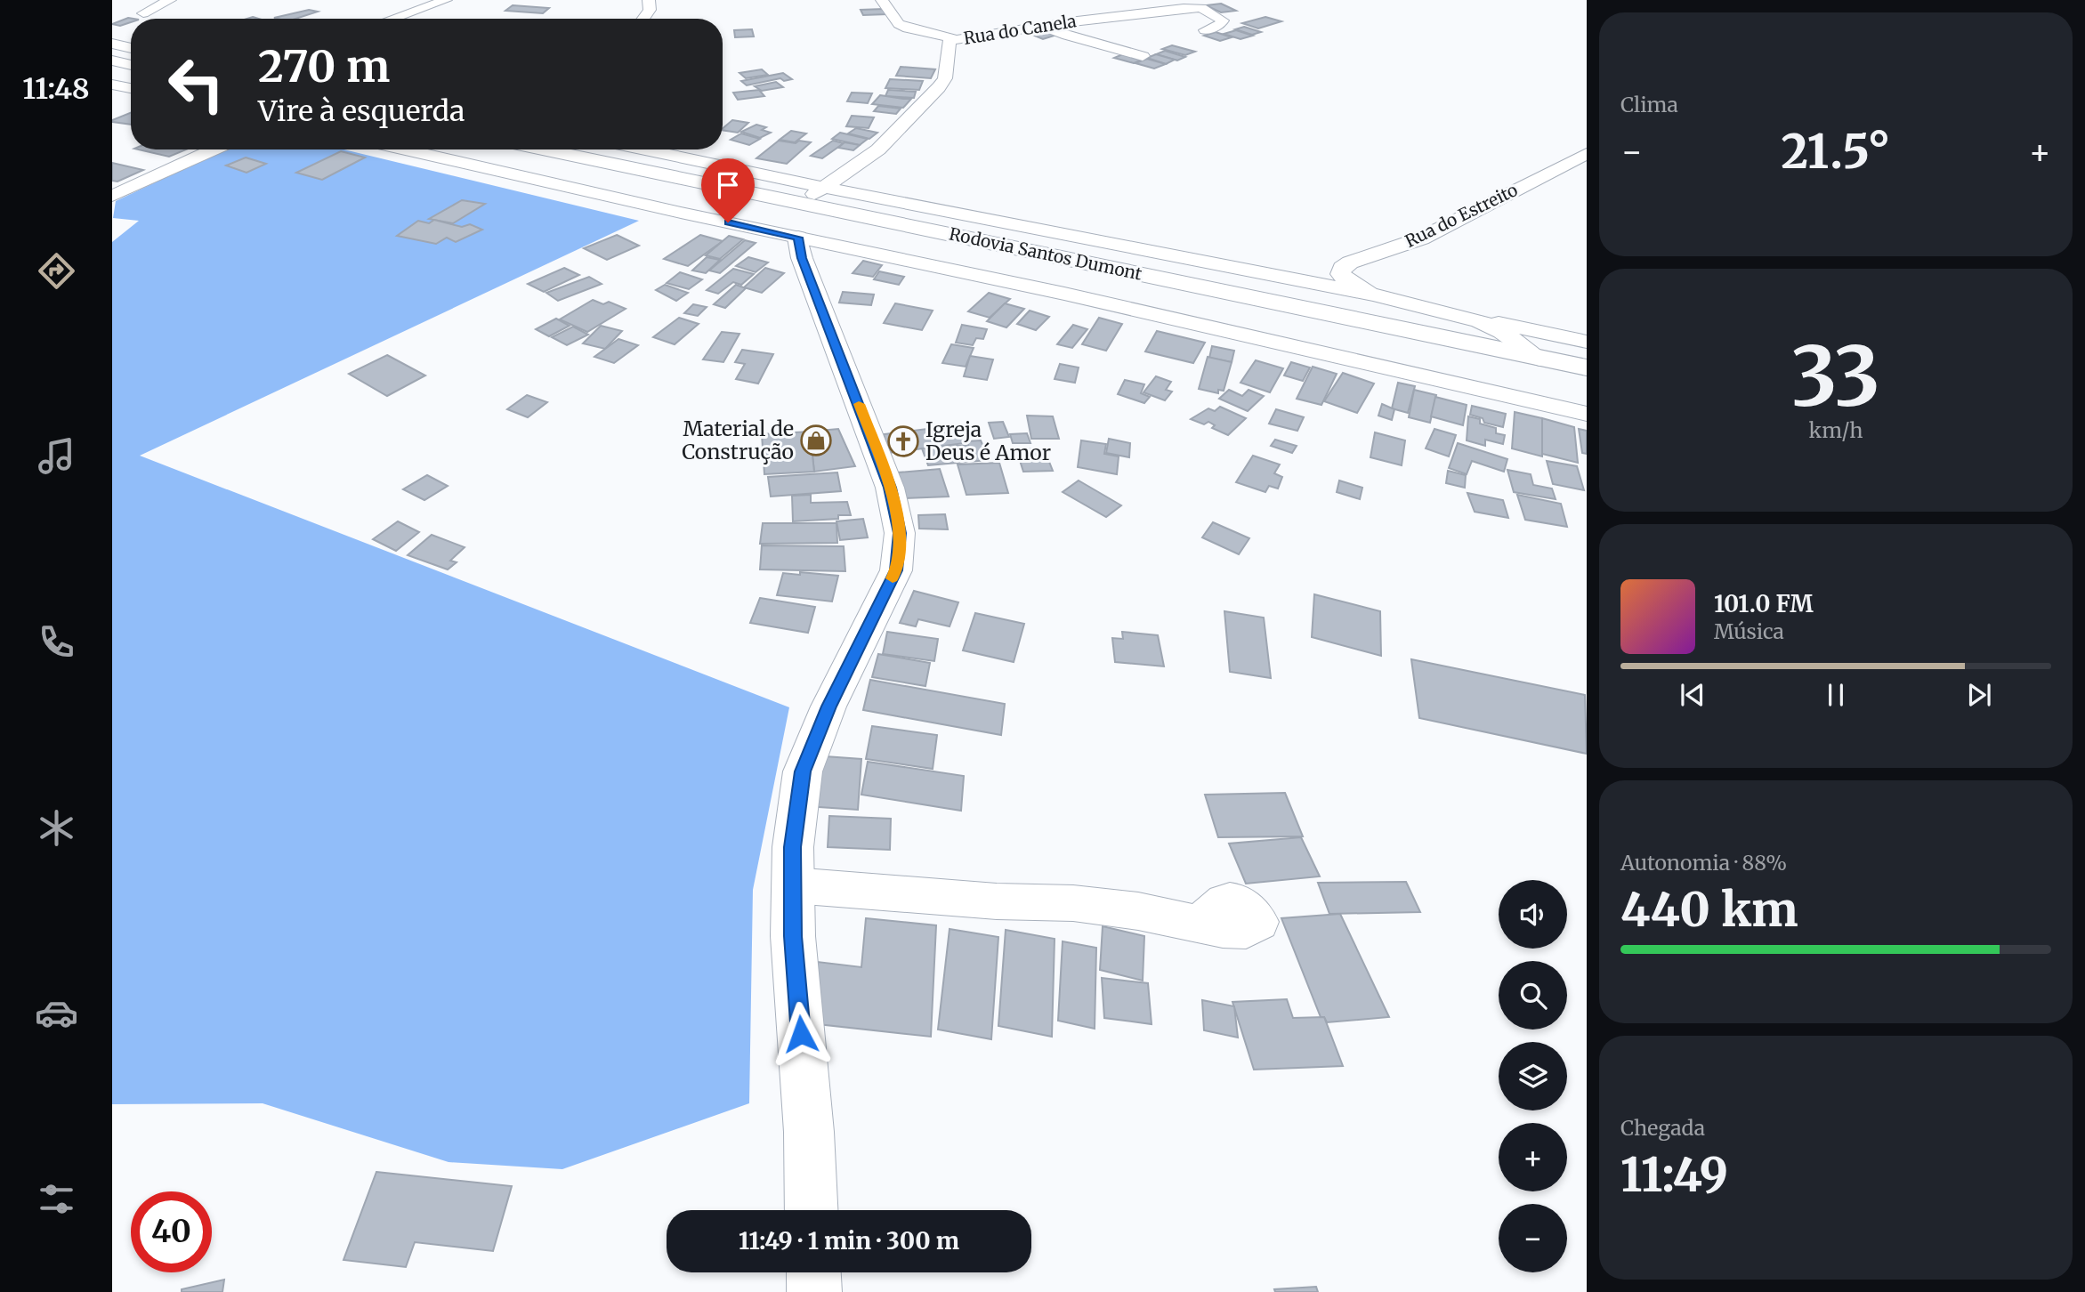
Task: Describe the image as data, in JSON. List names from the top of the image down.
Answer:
{
  "streets": {
    "main road": ["Rodovia Santos Dumont"],
    "street": ["Rua do Canela", "Rua do Estreito"]
  },
  "crossings": [
    ["Rua do Canela", "Rodovia Santos Dumont"]
  ],
  "places": {
    "shop": ["Material de Construção"],
    "church": ["Igreja Deus é Amor"]
  },
  "page": {
    "tabs": "11:48",
    "tile": [
      "Clima",
      ["33", "km/h"],
      ["Autonomia · 88%", "440 km"],
      ["Chegada", "11:49"]
    ],
    "turn": ["270 m", "Vire à esquerda"],
    "heat": ["−", "21.5°", "+"],
    "song": ["101.0 FM", "Música"],
    "map_buttons": ["+", "−"],
    "limit": "40",
    "trip": "11:49 · 1 min · 300 m"
  }
}
